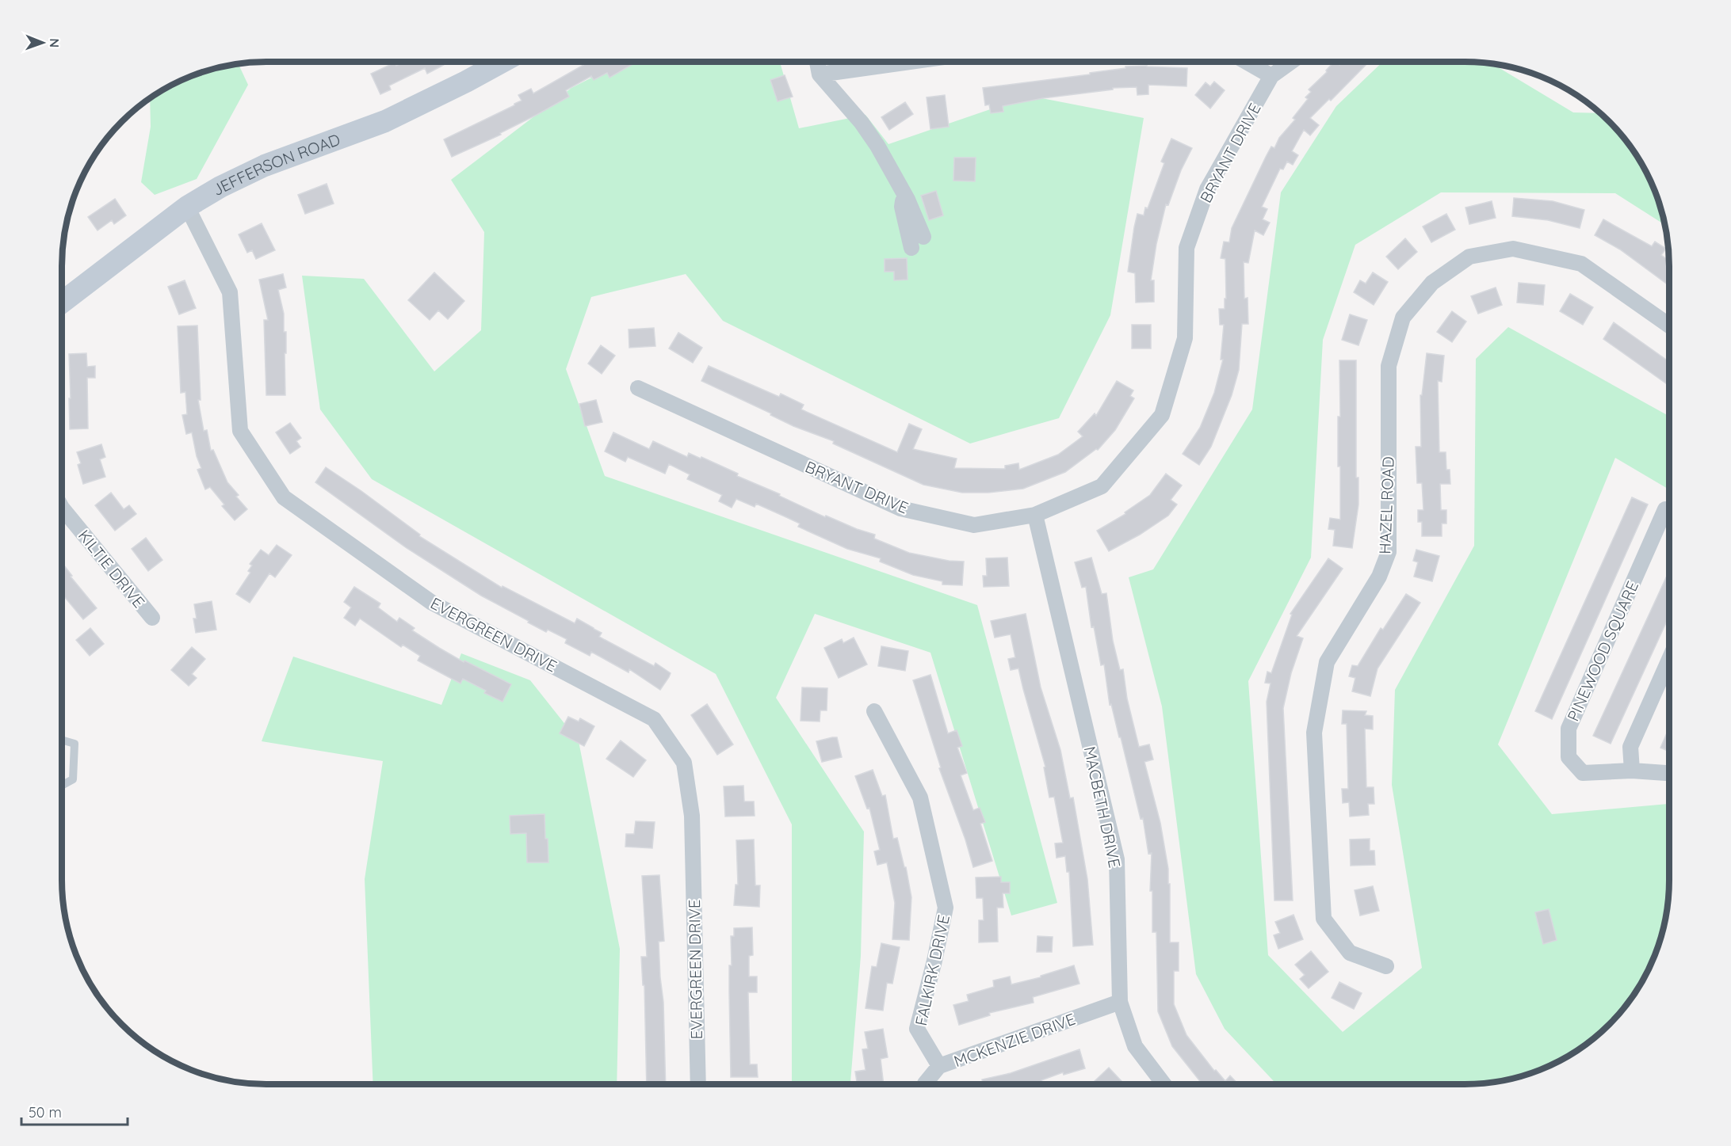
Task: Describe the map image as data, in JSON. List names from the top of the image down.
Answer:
{
  "streets": {
    "street": [
      "BRYANT DRIVE",
      "JEFFERSON ROAD",
      "HAZEL ROAD",
      "KILTIE DRIVE",
      "EVERGREEN DRIVE",
      "PINEWOOD SQUARE",
      "MACBETH DRIVE",
      "FALKIRK DRIVE",
      "MCKENZIE DRIVE"
    ]
  },
  "crossings": [
    ["BRYANT DRIVE", "MACBETH DRIVE"],
    ["JEFFERSON ROAD", "EVERGREEN DRIVE"],
    ["MACBETH DRIVE", "MCKENZIE DRIVE"],
    ["FALKIRK DRIVE", "MCKENZIE DRIVE"]
  ],
  "scale_bar": "50 m",
  "north": "right"
}
